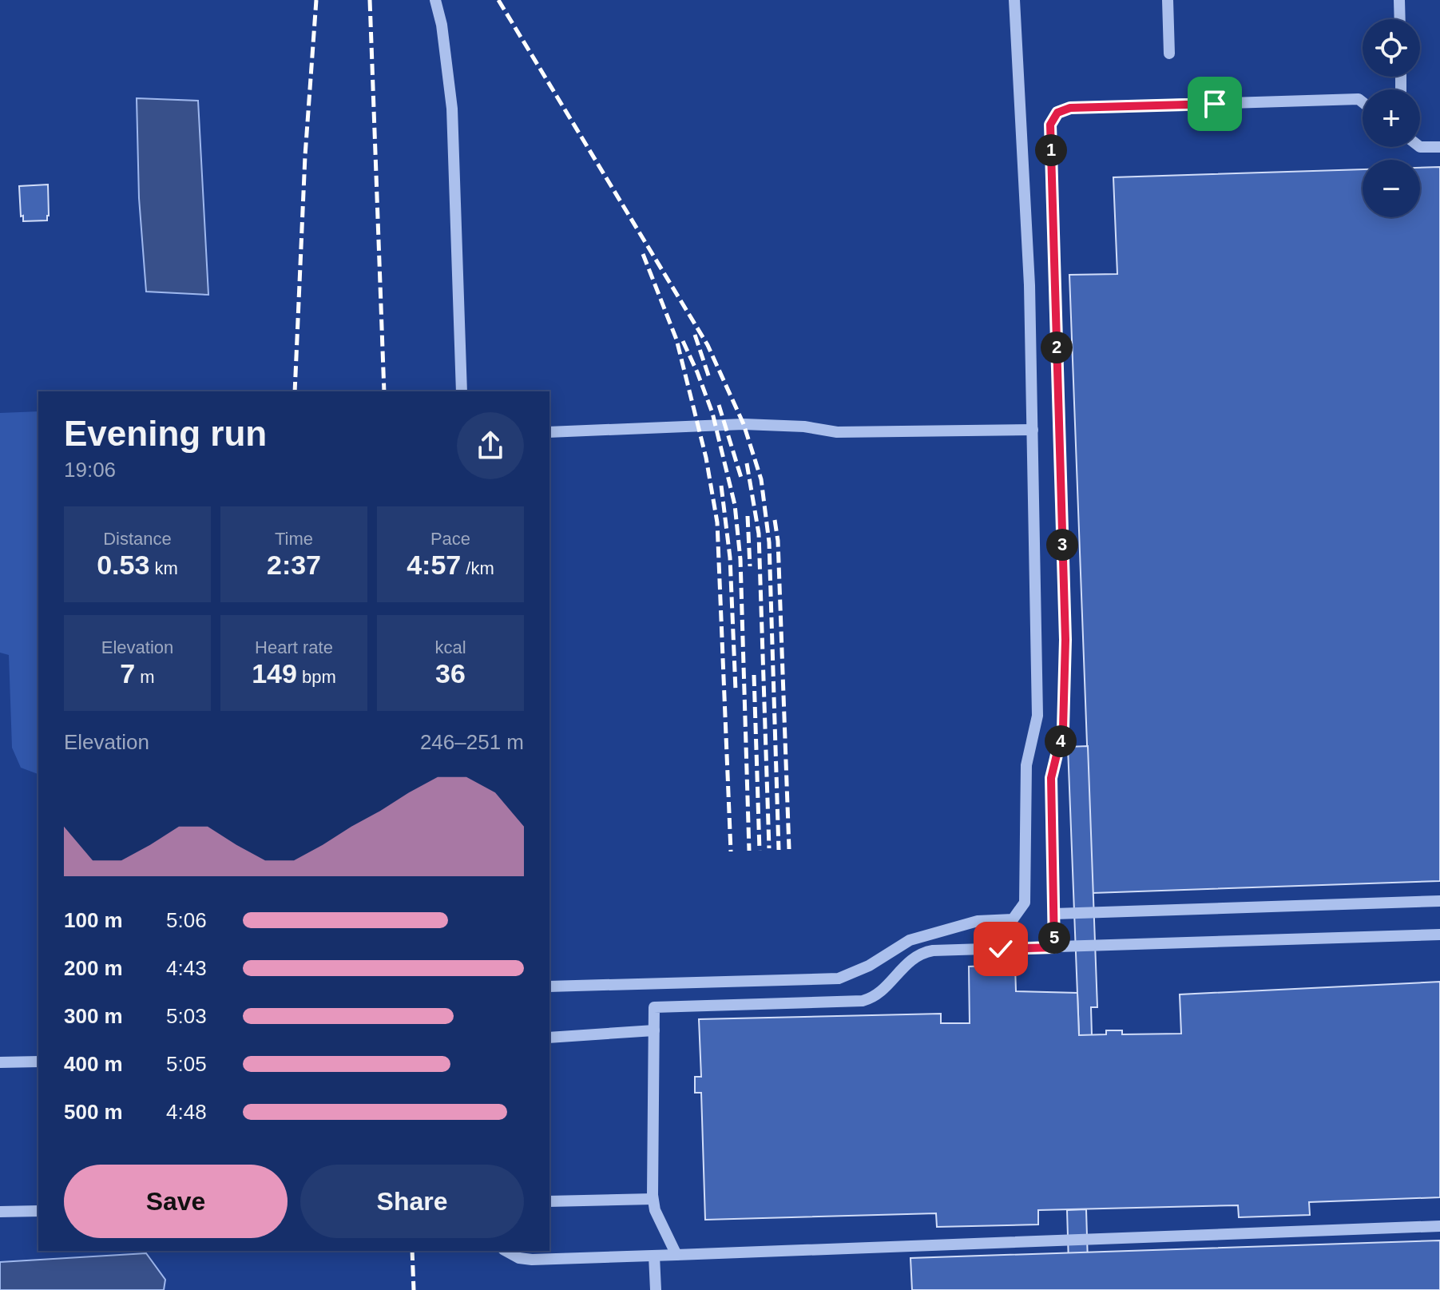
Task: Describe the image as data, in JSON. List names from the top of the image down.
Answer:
{
  "page": {
    "map_buttons": ["+", "−"],
    "pins": [
      "1",
      "2",
      "3",
      "4",
      "5"
    ],
    "heading": ["Evening run", "19:06"],
    "stats": [
      ["Distance", "0.53 km"],
      ["Time", "2:37"],
      ["Pace", "4:57 /km"],
      ["Elevation", "7 m"],
      ["Heart rate", "149 bpm"],
      ["kcal", "36"]
    ],
    "chart": ["Elevation", "246–251 m"],
    "list": [
      {
        "name": "100 m",
        "note": "5:06"
      },
      {
        "name": "200 m",
        "note": "4:43"
      },
      {
        "name": "300 m",
        "note": "5:03"
      },
      {
        "name": "400 m",
        "note": "5:05"
      },
      {
        "name": "500 m",
        "note": "4:48"
      }
    ],
    "buttons": ["Save", "Share"]
  }
}
